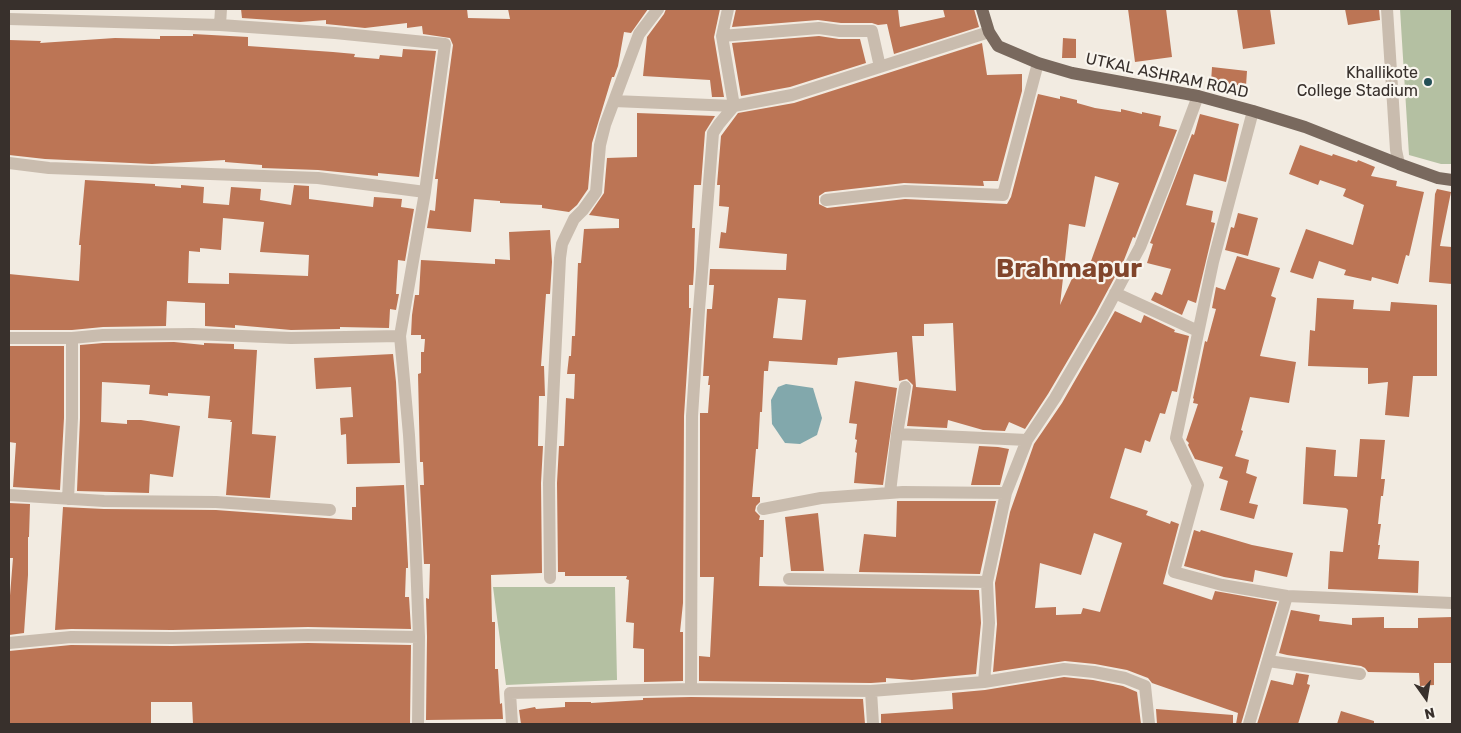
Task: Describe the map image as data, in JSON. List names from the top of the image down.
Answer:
{
  "streets": {
    "main road": ["UTKAL ASHRAM ROAD"]
  },
  "districts": ["Brahmapur"],
  "places": ["Khallikote College Stadium"],
  "north": "bottom"
}
